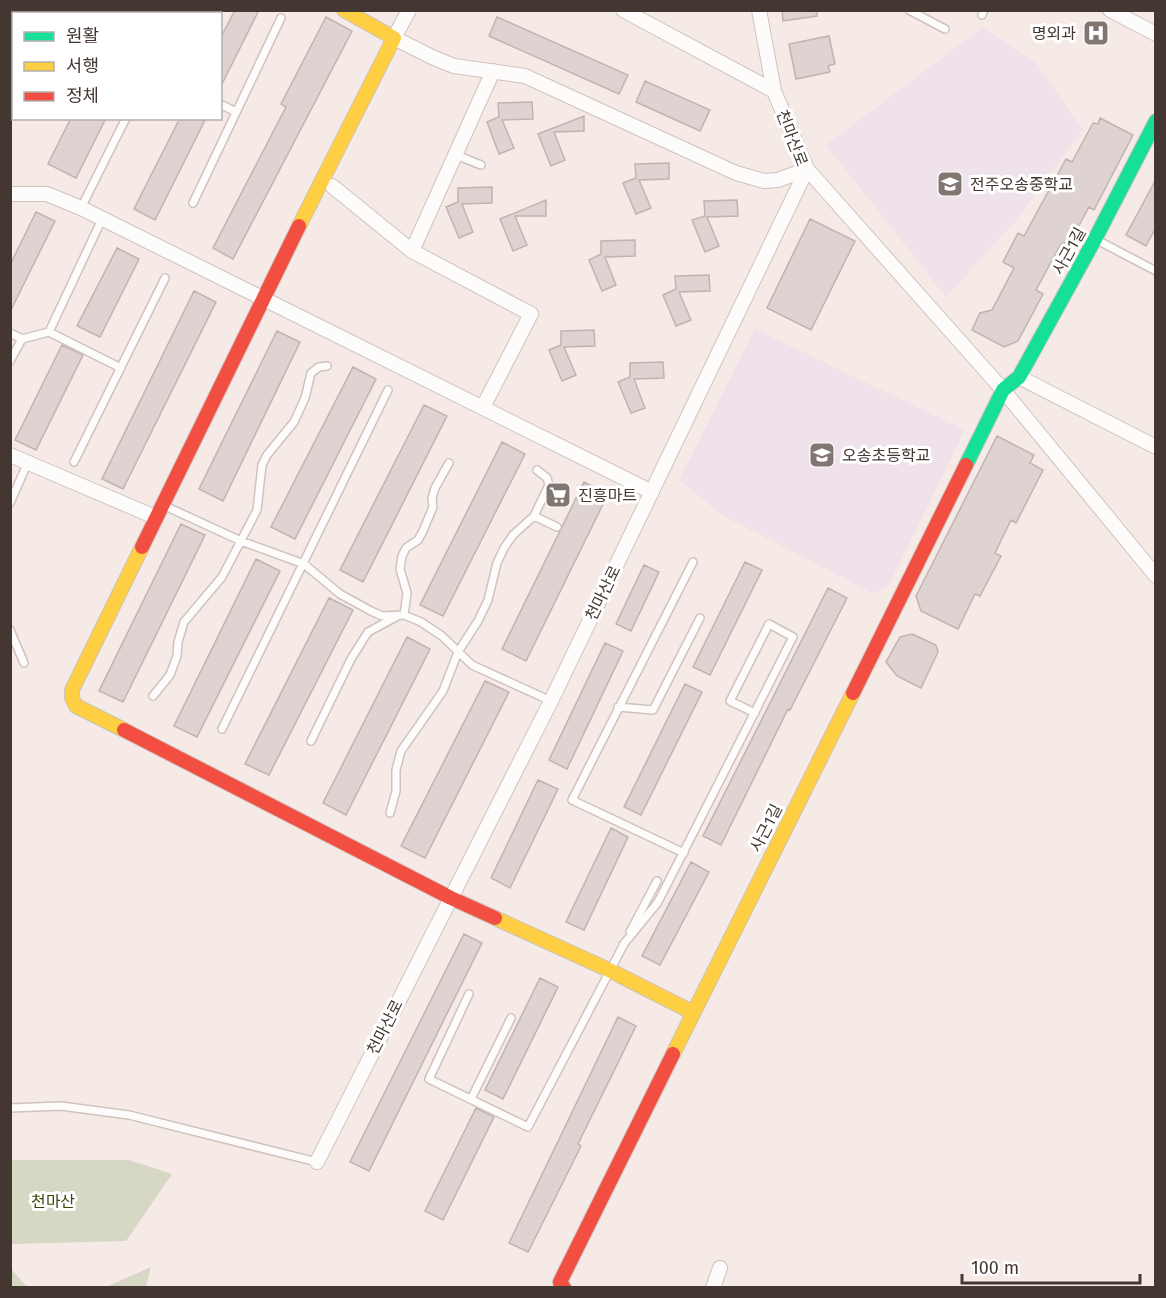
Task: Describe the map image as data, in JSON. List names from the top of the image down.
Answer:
{
  "streets": {
    "street": ["천마산로", "사근1길"]
  },
  "parks": ["천마산"],
  "places": {
    "hospital": ["명외과"],
    "school or university": ["전주오송중학교", "오송초등학교"],
    "supermarket": ["진흥마트"]
  },
  "legend": ["원활", "서행", "정체"],
  "scale_bar": "100 m"
}
